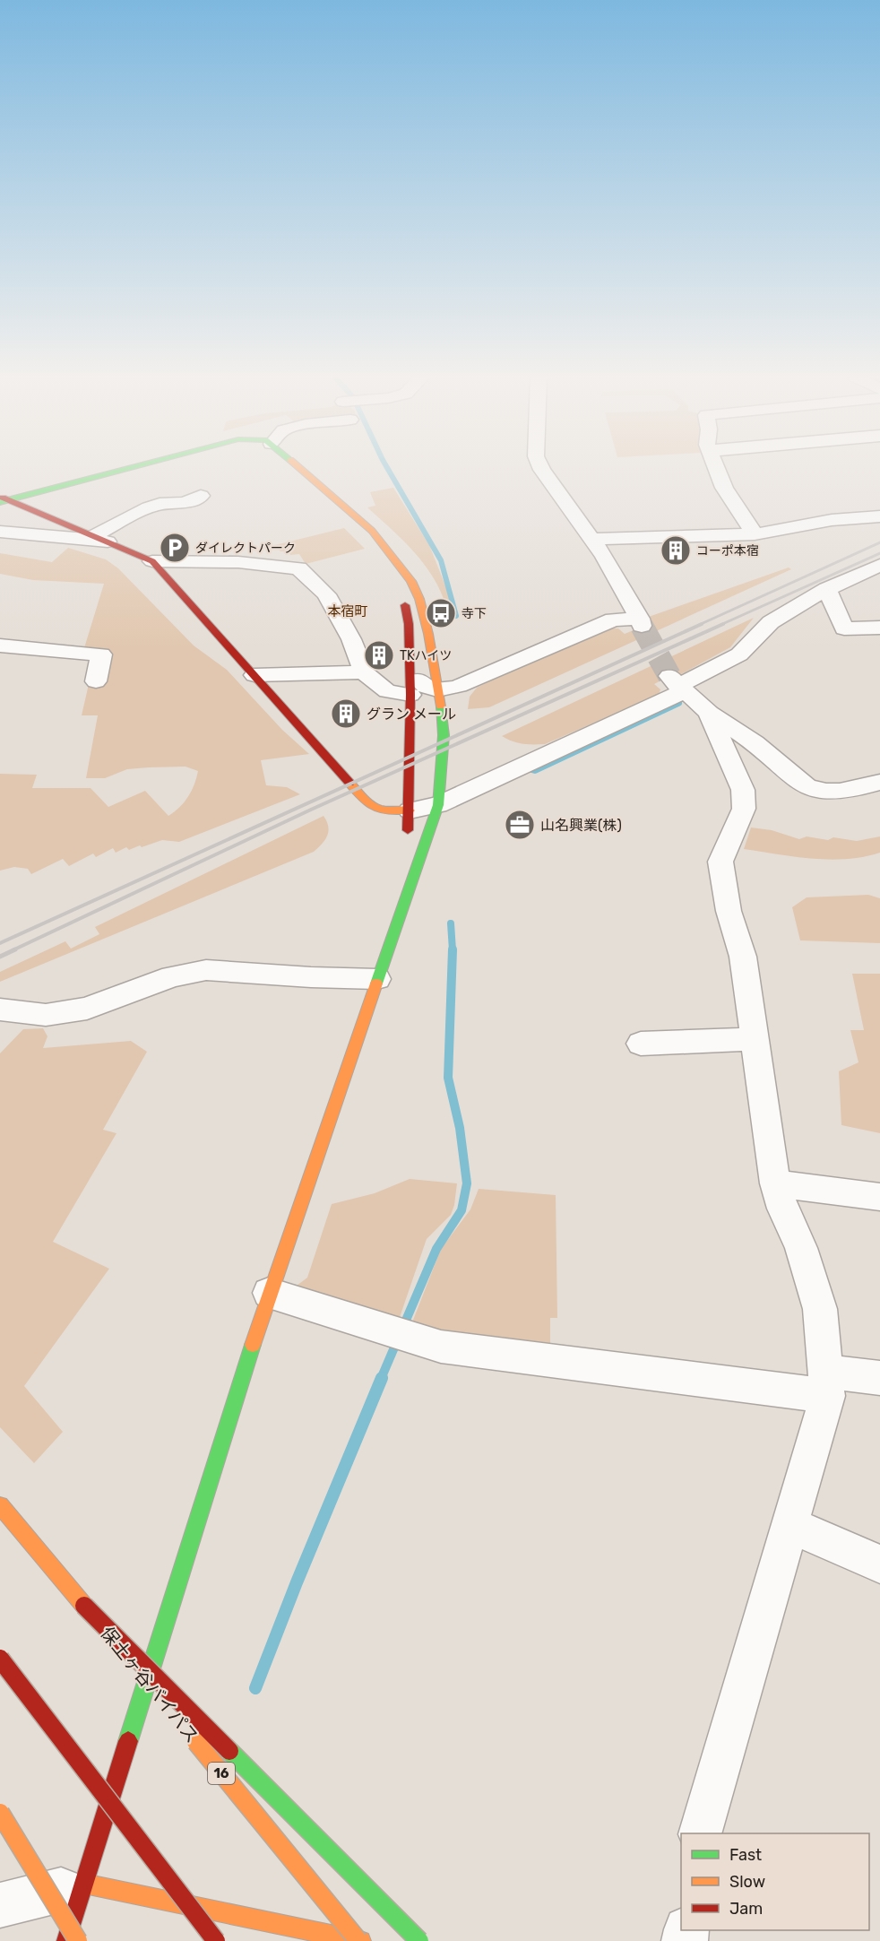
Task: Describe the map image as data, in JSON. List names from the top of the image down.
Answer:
{
  "streets": {
    "main road": ["保土ヶ谷バイパス", "16"]
  },
  "districts": ["本宿町"],
  "places": {
    "parking": ["ダイレクトパーク"],
    "building": ["コーポ本宿", "TKハイツ", "グラン メール"],
    "bus stop": ["寺下"],
    "office": ["山名興業(株)"]
  },
  "legend": ["Fast", "Slow", "Jam"]
}
